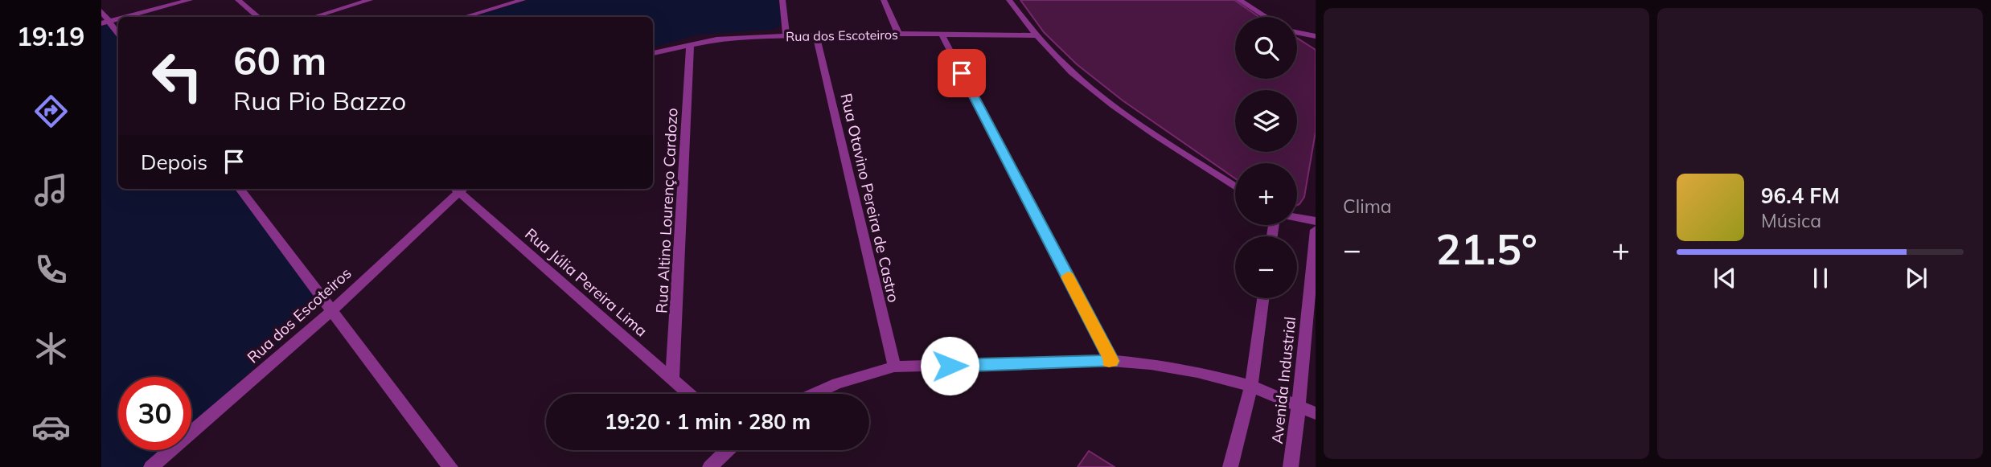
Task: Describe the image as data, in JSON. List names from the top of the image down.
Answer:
{
  "streets": {
    "street": [
      "Rua dos Escoteiros",
      "Rua Otavino Pereira de Castro",
      "Rua Altino Lourenço Cardozo",
      "Rua Júlia Pereira Lima",
      "Avenida Industrial"
    ]
  },
  "crossings": [
    ["Rua dos Escoteiros", "Rua Otavino Pereira de Castro"],
    ["Rua dos Escoteiros", "Rua Altino Lourenço Cardozo"],
    ["Rua Altino Lourenço Cardozo", "Rua Júlia Pereira Lima"]
  ],
  "page": {
    "tabs": "19:19",
    "tile": "Clima",
    "map_buttons": ["+", "−"],
    "turn": ["60 m", "Rua Pio Bazzo"],
    "then": "Depois",
    "song": ["96.4 FM", "Música"],
    "heat": ["−", "21.5°", "+"],
    "limit": "30",
    "trip": "19:20 · 1 min · 280 m"
  }
}
